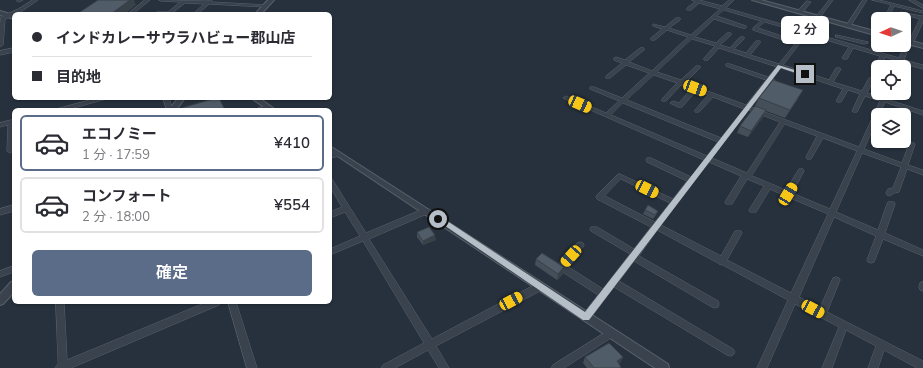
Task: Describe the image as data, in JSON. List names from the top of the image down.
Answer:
{
  "north": "left",
  "page": {
    "banner": ["インドカレーサウラハビュー郡山店", "目的地"],
    "bubble": "2 分",
    "list": [
      {
        "name": "エコノミー",
        "note": "1 分 · 17:59",
        "value": "¥410"
      },
      {
        "name": "コンフォート",
        "note": "2 分 · 18:00",
        "value": "¥554"
      }
    ],
    "buttons": "確定"
  }
}
